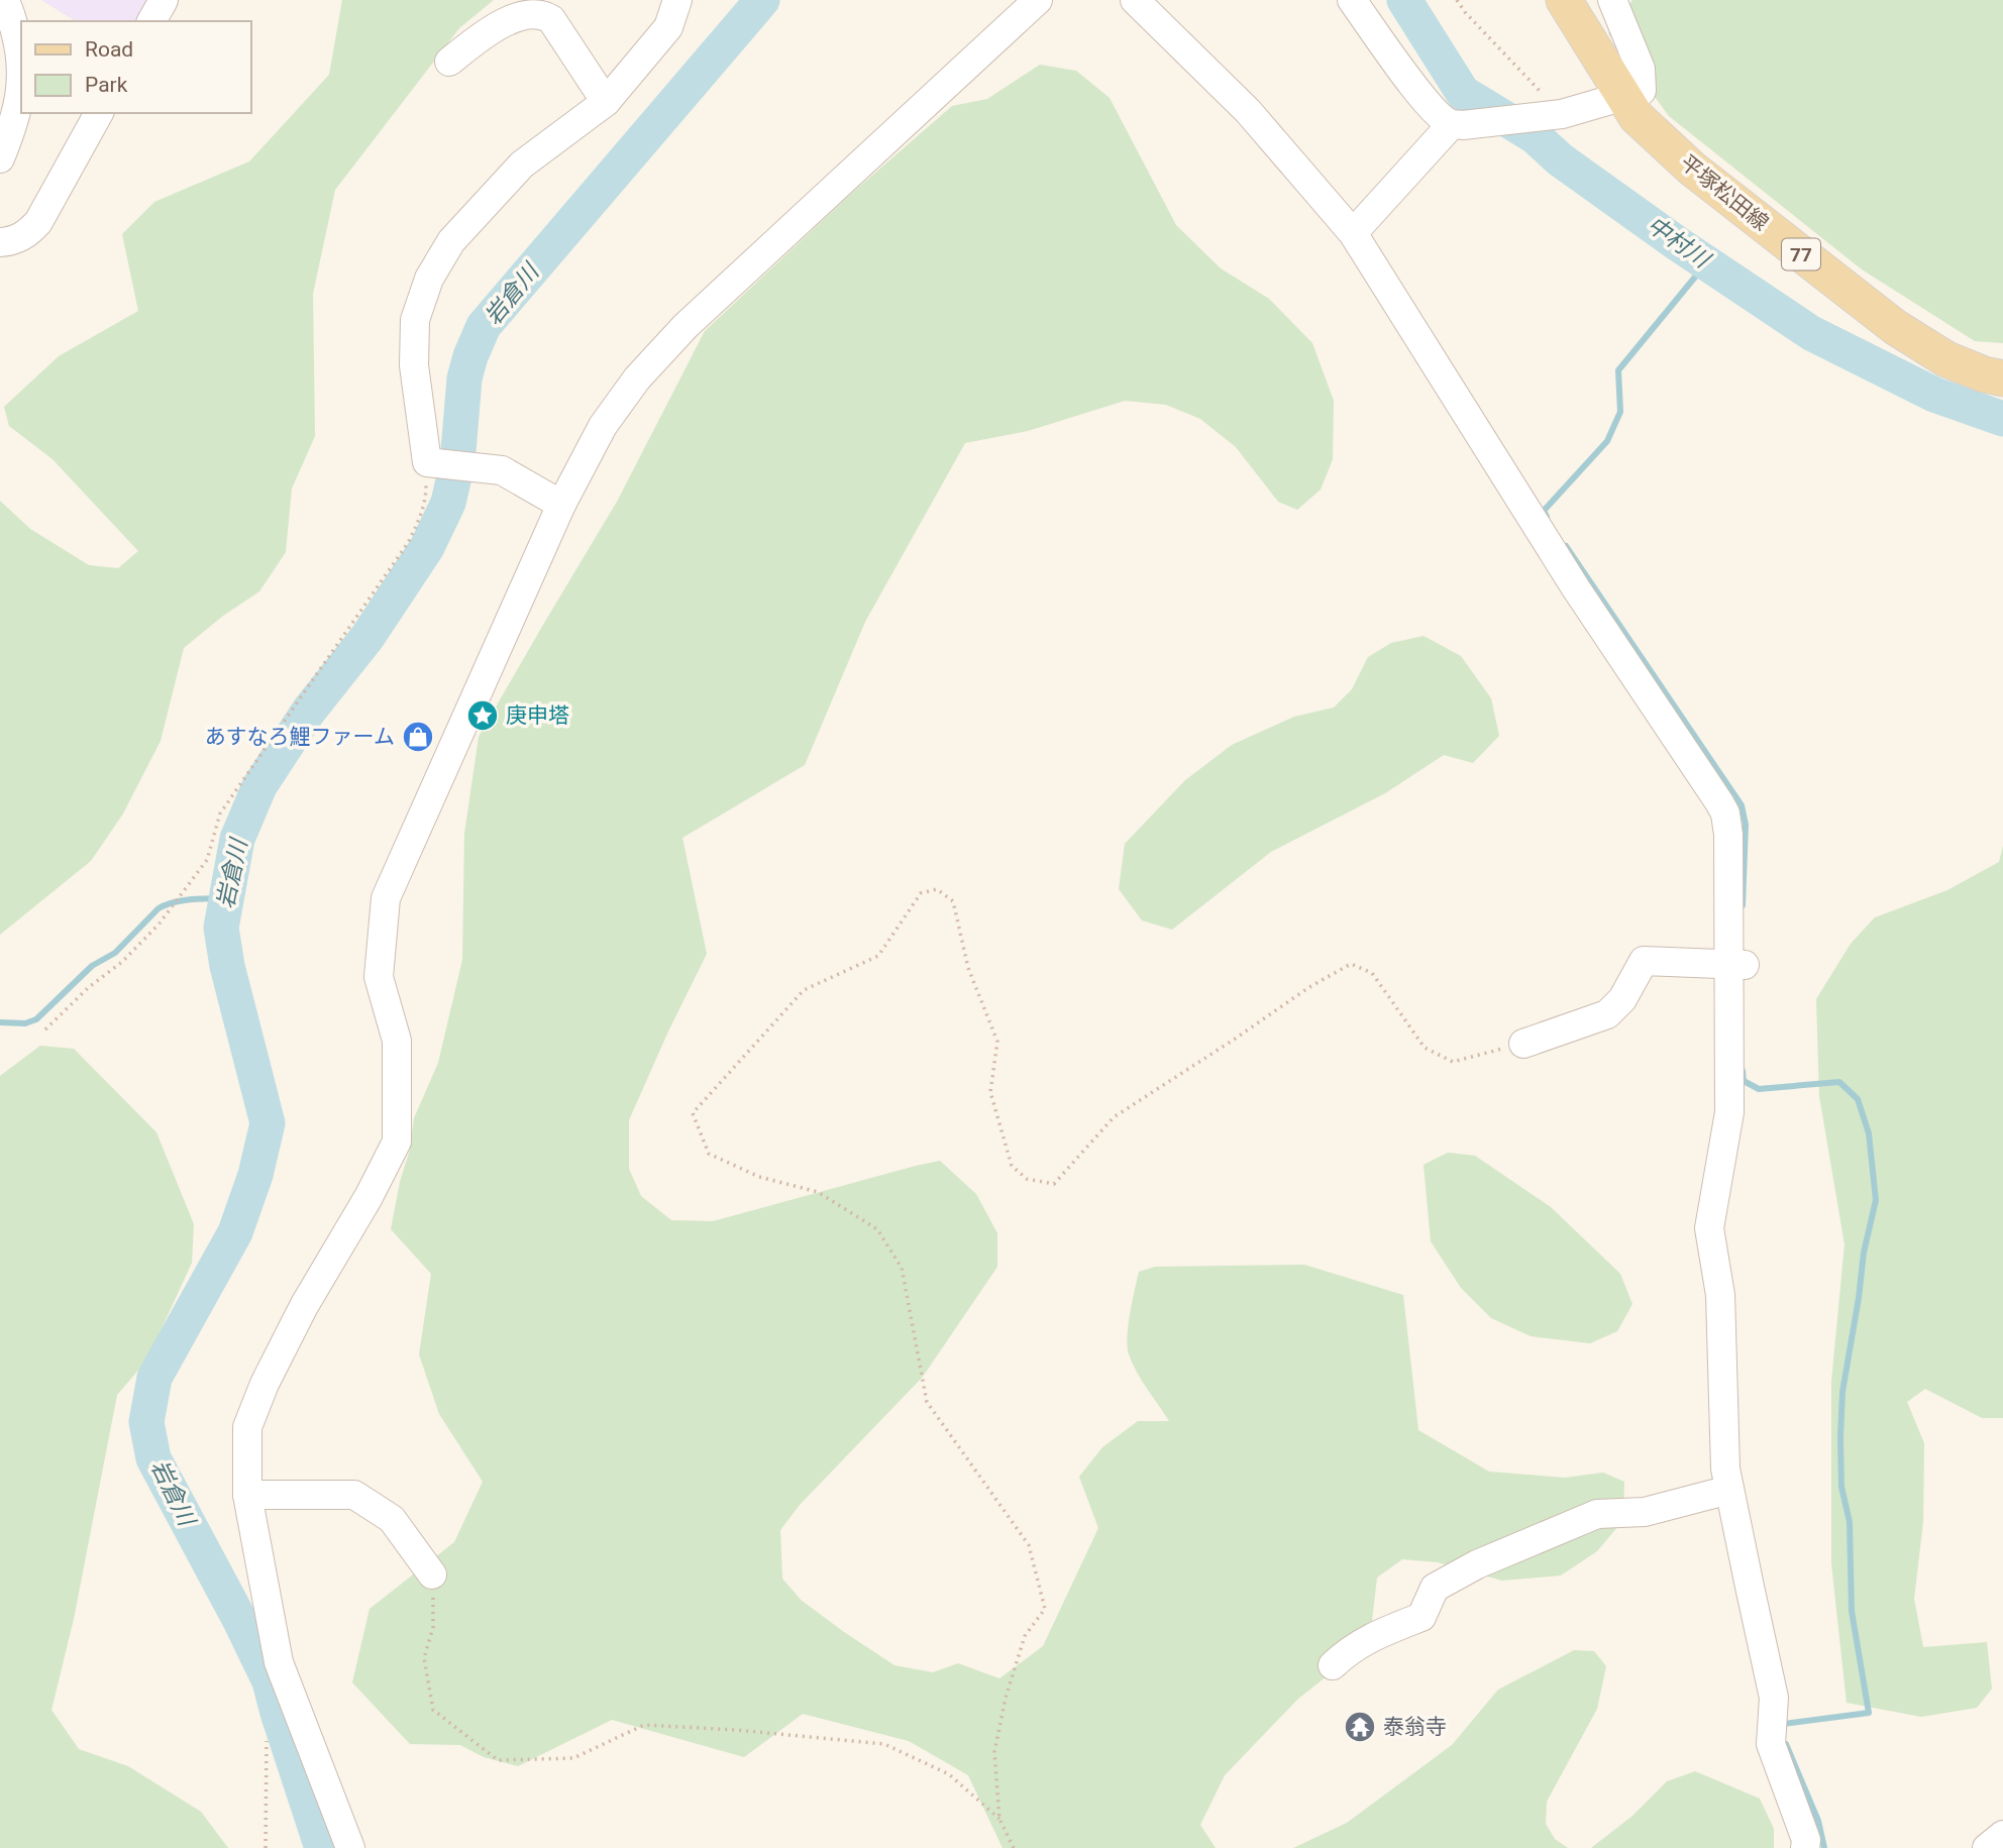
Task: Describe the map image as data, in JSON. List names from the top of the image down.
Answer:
{
  "streets": {
    "main road": ["平塚松田線", "77"]
  },
  "water": ["中村川", "岩倉川"],
  "places": {
    "place": ["庚申塔"],
    "shop": ["あすなろ鯉ファーム"],
    "temple": ["泰翁寺"]
  },
  "legend": ["Road", "Park"]
}
